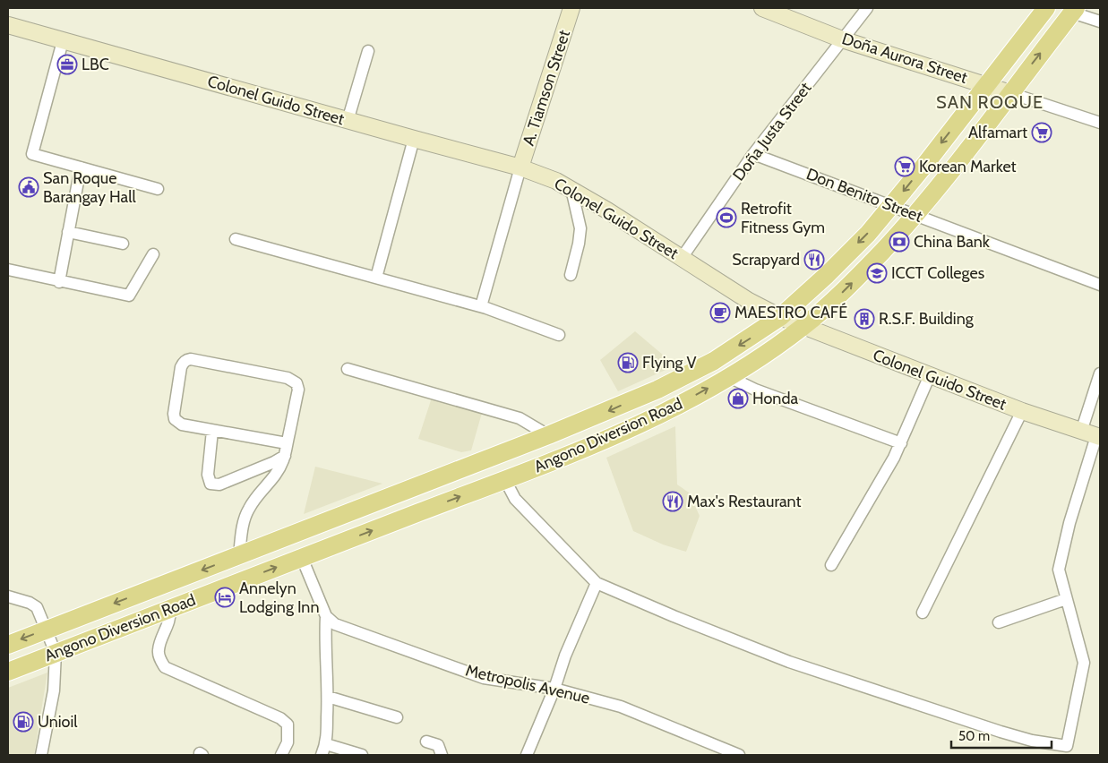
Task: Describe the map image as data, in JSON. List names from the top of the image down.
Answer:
{
  "streets": {
    "main road": ["Angono Diversion Road"],
    "street": [
      "Doña Aurora Street",
      "A. Tiamson Street",
      "Colonel Guido Street",
      "Doña Justa Street",
      "Don Benito Street",
      "Metropolis Avenue"
    ]
  },
  "crossings": [
    ["Doña Aurora Street", "Doña Justa Street"],
    ["Doña Aurora Street", "Angono Diversion Road"],
    ["A. Tiamson Street", "Colonel Guido Street"],
    ["Colonel Guido Street", "Doña Justa Street"],
    ["Colonel Guido Street", "Angono Diversion Road"],
    ["Doña Justa Street", "Don Benito Street"],
    ["Don Benito Street", "Angono Diversion Road"]
  ],
  "districts": ["SAN ROQUE"],
  "places": {
    "office": ["LBC"],
    "supermarket": ["Alfamart", "Korean Market"],
    "public building": ["San Roque Barangay Hall"],
    "sports": ["Retrofit Fitness Gym"],
    "bank": ["China Bank"],
    "restaurant": ["Scrapyard", "Max's Restaurant"],
    "school or university": ["ICCT Colleges"],
    "cafe": ["MAESTRO CAFÉ"],
    "building": ["R.S.F. Building"],
    "fuel station": ["Flying V", "Unioil"],
    "shop": ["Honda"],
    "hotel": ["Annelyn Lodging Inn"]
  },
  "scale_bar": "50 m"
}
